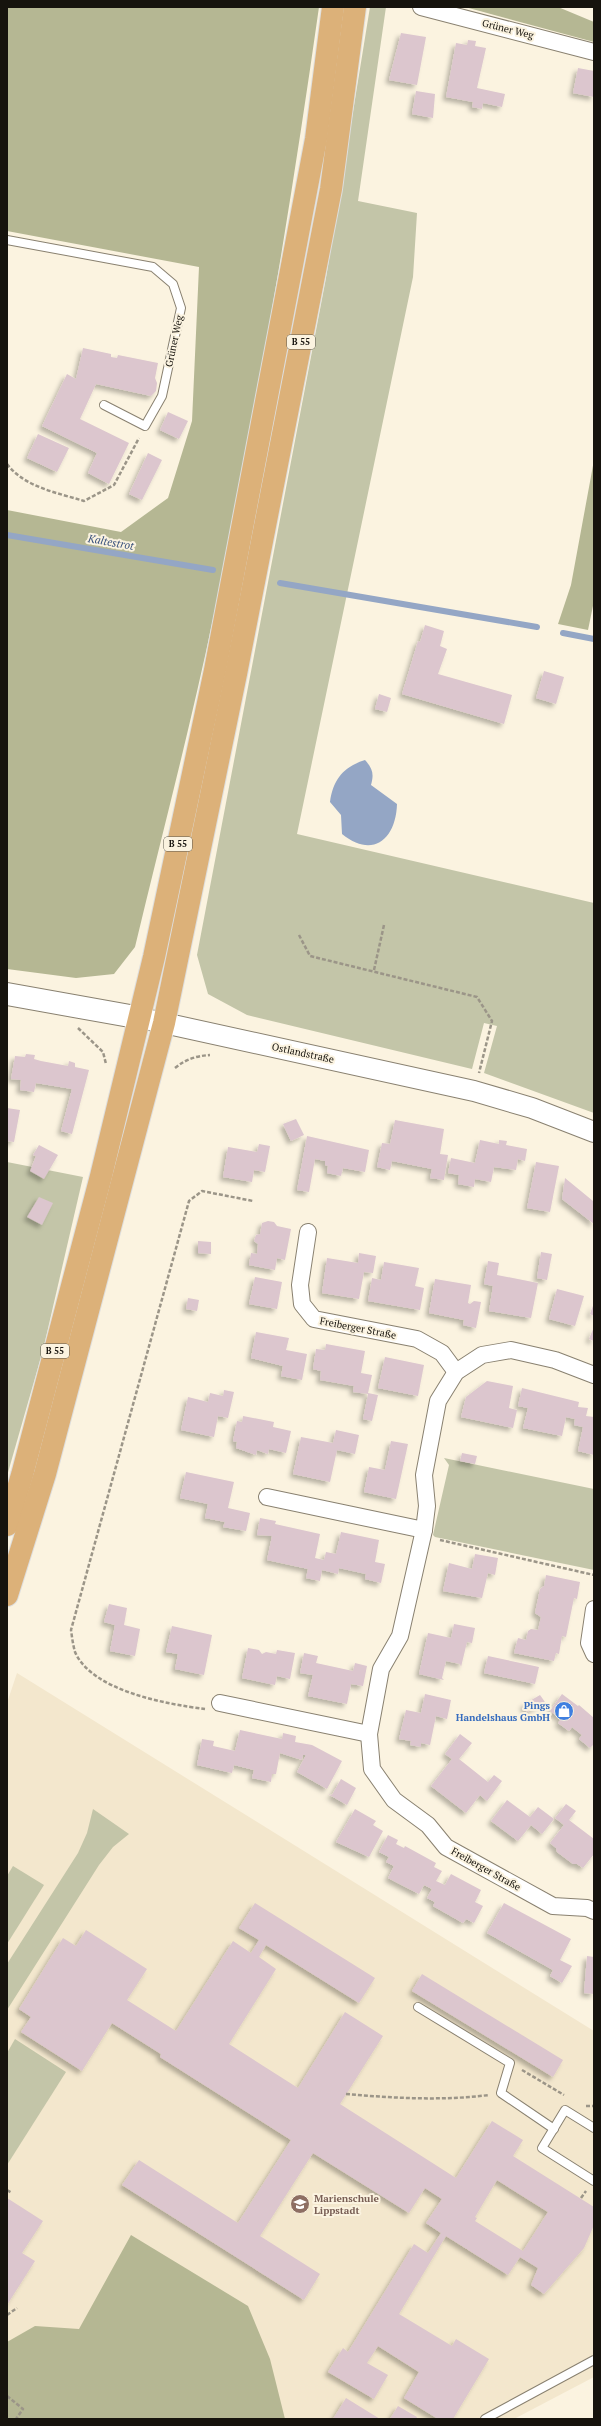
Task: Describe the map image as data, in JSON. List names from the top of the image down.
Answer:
{
  "streets": {
    "main road": ["B 55", "Ostlandstraße"],
    "street": ["Grüner Weg", "Freiberger Straße"]
  },
  "crossings": [
    ["B 55", "Ostlandstraße"]
  ],
  "water": ["Kaltestrot"],
  "places": {
    "shop": ["Pings Handelshaus GmbH"],
    "school or university": ["Marienschule Lippstadt"]
  }
}
